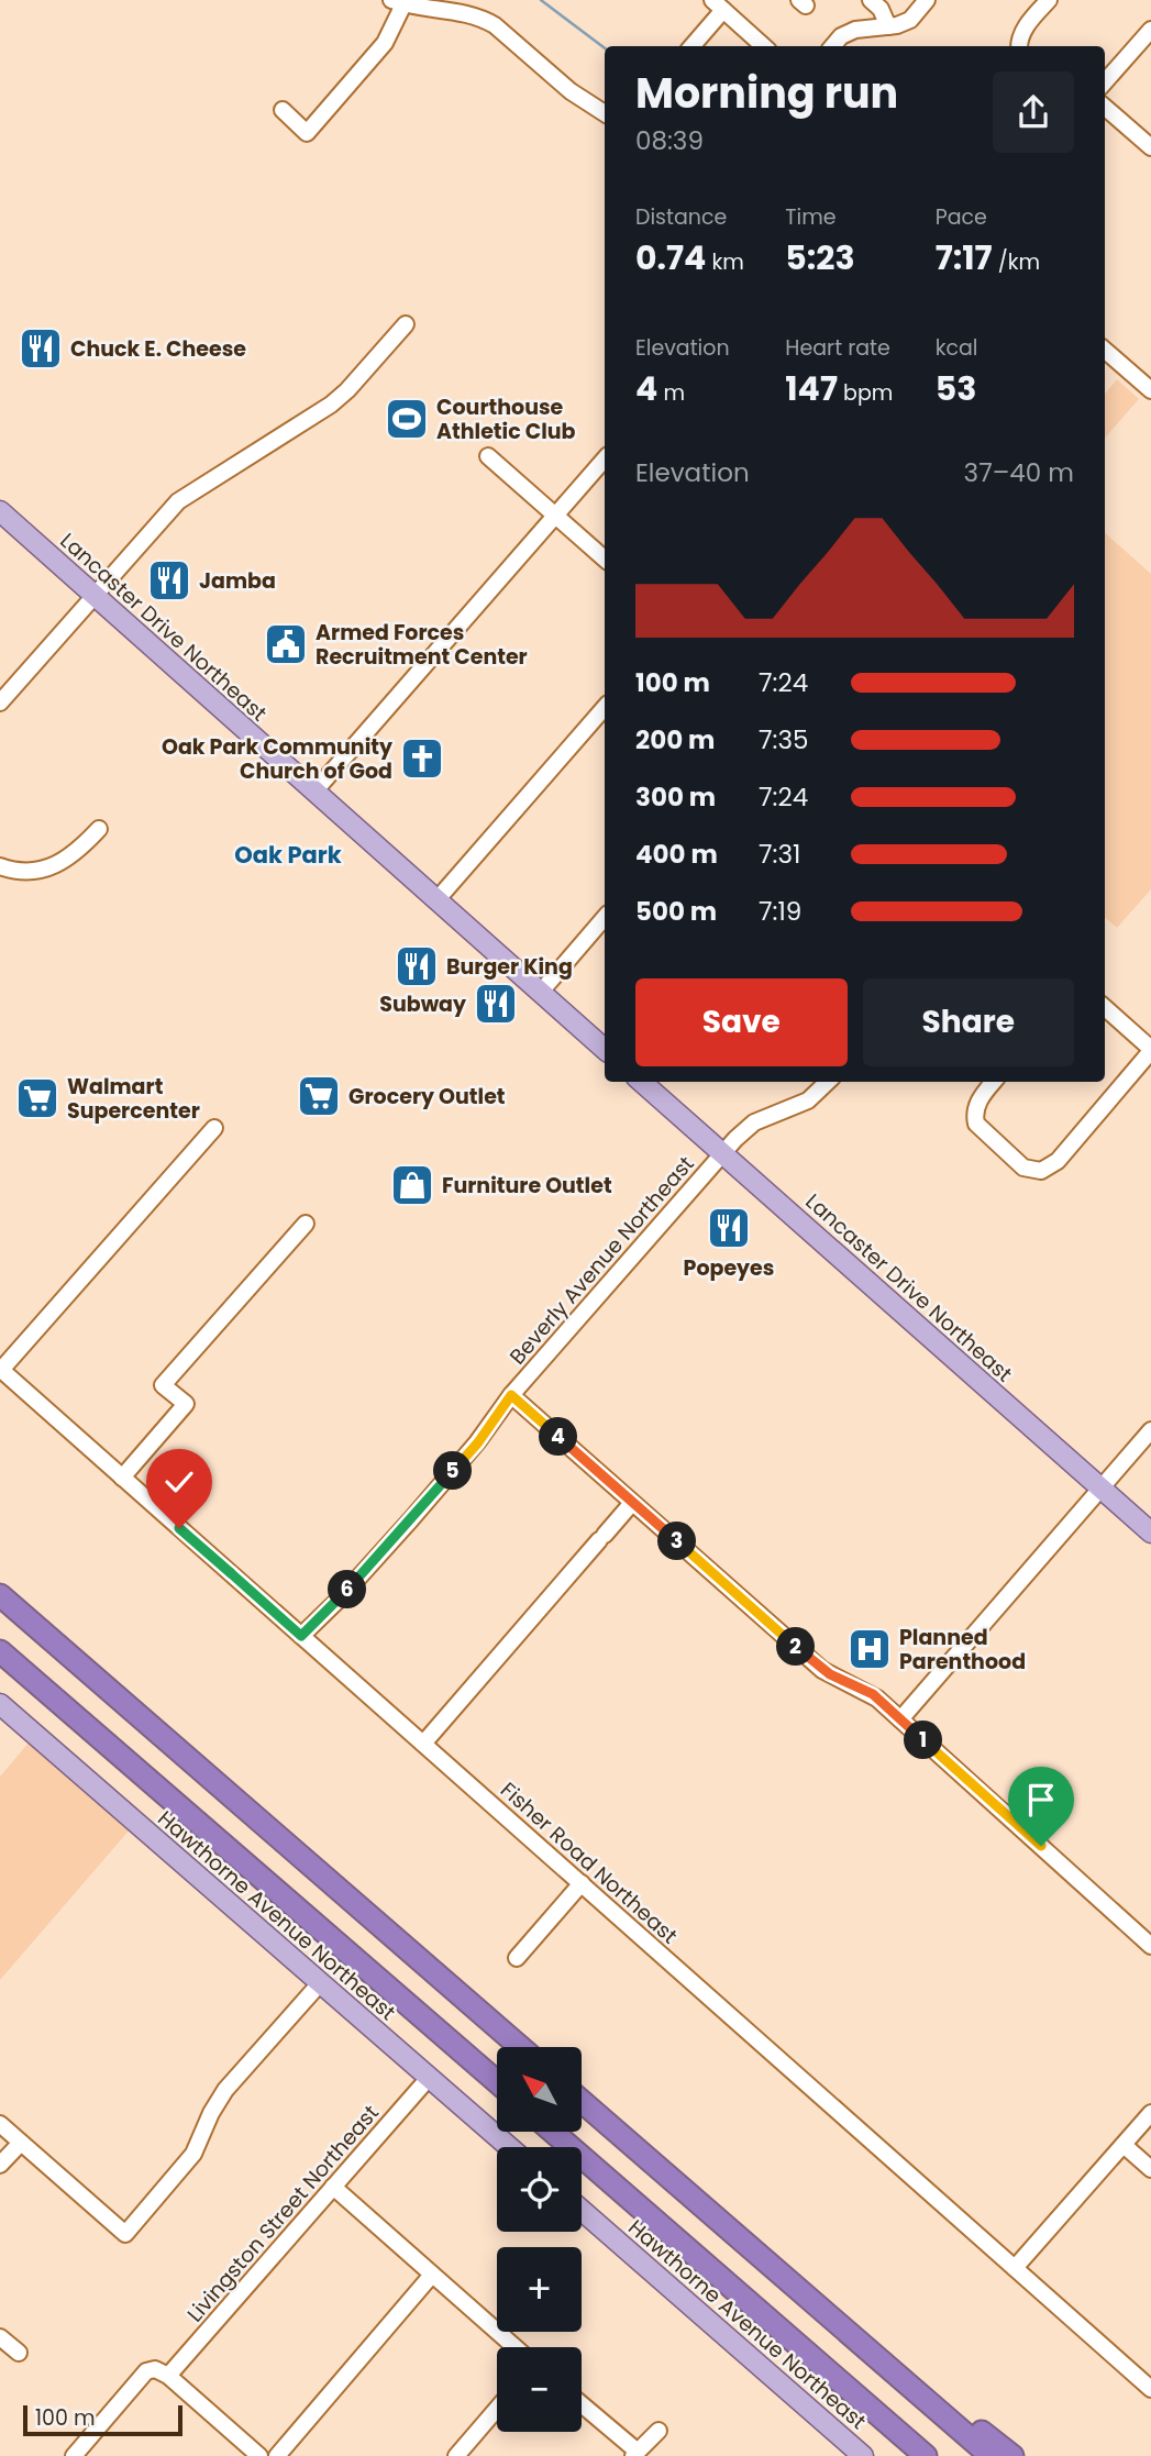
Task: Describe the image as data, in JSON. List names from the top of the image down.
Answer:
{
  "streets": {
    "main road": ["Lancaster Drive Northeast", "Hawthorne Avenue Northeast"],
    "street": ["Beverly Avenue Northeast", "Fisher Road Northeast", "Livingston Street Northeast"]
  },
  "crossings": [
    ["Lancaster Drive Northeast", "Beverly Avenue Northeast"],
    ["Beverly Avenue Northeast", "Fisher Road Northeast"],
    ["Hawthorne Avenue Northeast", "Livingston Street Northeast"]
  ],
  "districts": ["Oak Park"],
  "places": {
    "restaurant": [
      "Chuck E. Cheese",
      "Jamba",
      "Burger King",
      "Subway",
      "Popeyes"
    ],
    "sports": ["Courthouse Athletic Club"],
    "public building": ["Armed Forces Recruitment Center"],
    "church": ["Oak Park Community Church of God"],
    "supermarket": ["Grocery Outlet", "Walmart Supercenter"],
    "shop": ["Furniture Outlet"],
    "hospital": ["Planned Parenthood"]
  },
  "scale_bar": "100 m",
  "north": "top left",
  "page": {
    "heading": ["Morning run", "08:39"],
    "stats": [
      ["Distance", "0.74 km"],
      ["Time", "5:23"],
      ["Pace", "7:17 /km"],
      ["Elevation", "4 m"],
      ["Heart rate", "147 bpm"],
      ["kcal", "53"]
    ],
    "chart": ["Elevation", "37–40 m"],
    "list": [
      {
        "name": "100 m",
        "note": "7:24"
      },
      {
        "name": "200 m",
        "note": "7:35"
      },
      {
        "name": "300 m",
        "note": "7:24"
      },
      {
        "name": "400 m",
        "note": "7:31"
      },
      {
        "name": "500 m",
        "note": "7:19"
      }
    ],
    "buttons": ["Save", "Share"],
    "pins": [
      "4",
      "5",
      "3",
      "6",
      "2",
      "1"
    ],
    "map_buttons": ["+", "−"],
    "scale": "100 m"
  }
}
